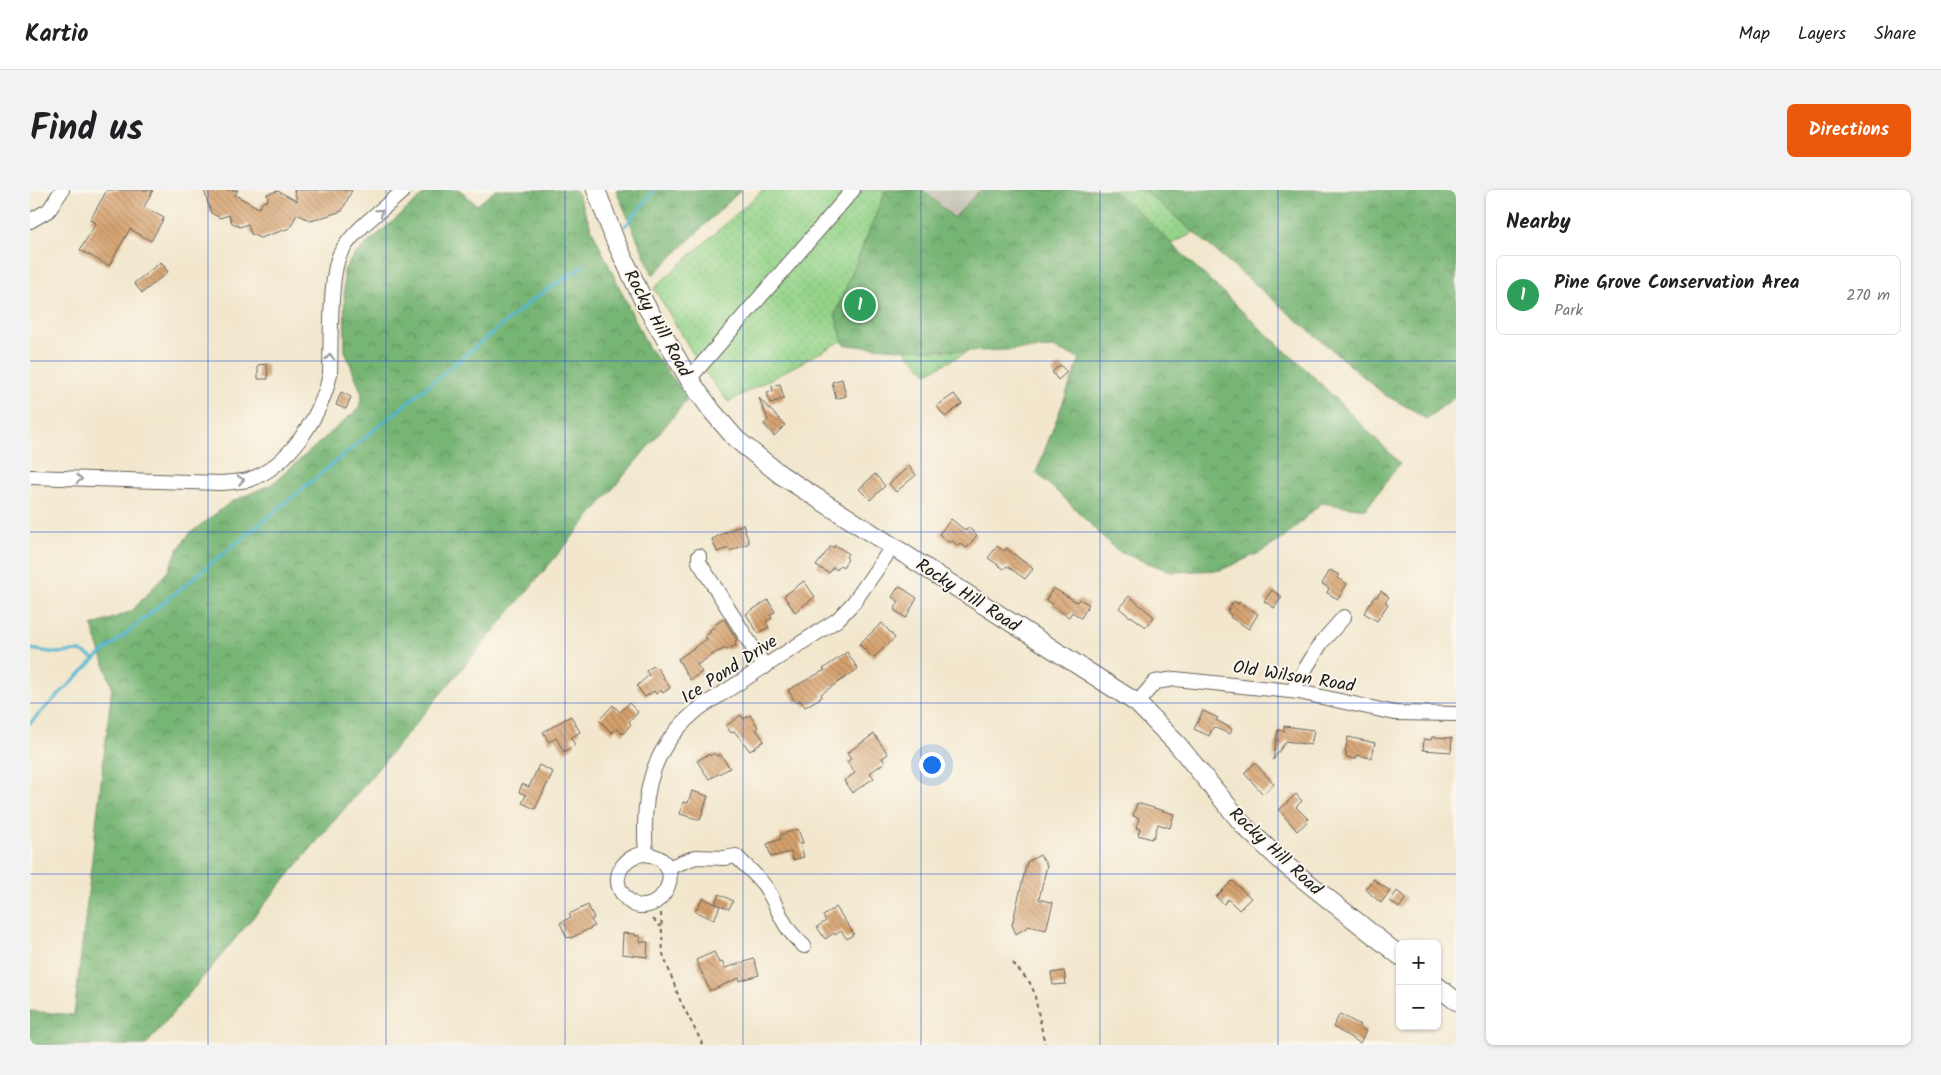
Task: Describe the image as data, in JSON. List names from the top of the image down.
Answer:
{
  "streets": {
    "main road": ["Rocky Hill Road"],
    "street": ["Ice Pond Drive", "Old Wilson Road"]
  },
  "crossings": [
    ["Rocky Hill Road", "Ice Pond Drive"],
    ["Rocky Hill Road", "Old Wilson Road"]
  ],
  "page": {
    "header": "Kartio",
    "nav": ["Map", "Layers", "Share"],
    "title": "Find us",
    "buttons": "Directions",
    "heading": "Nearby",
    "list": [
      {
        "mark": "1",
        "name": "Pine Grove Conservation Area",
        "note": "Park",
        "value": "270 m"
      }
    ],
    "pins": "1",
    "map_buttons": ["+", "−"]
  }
}
